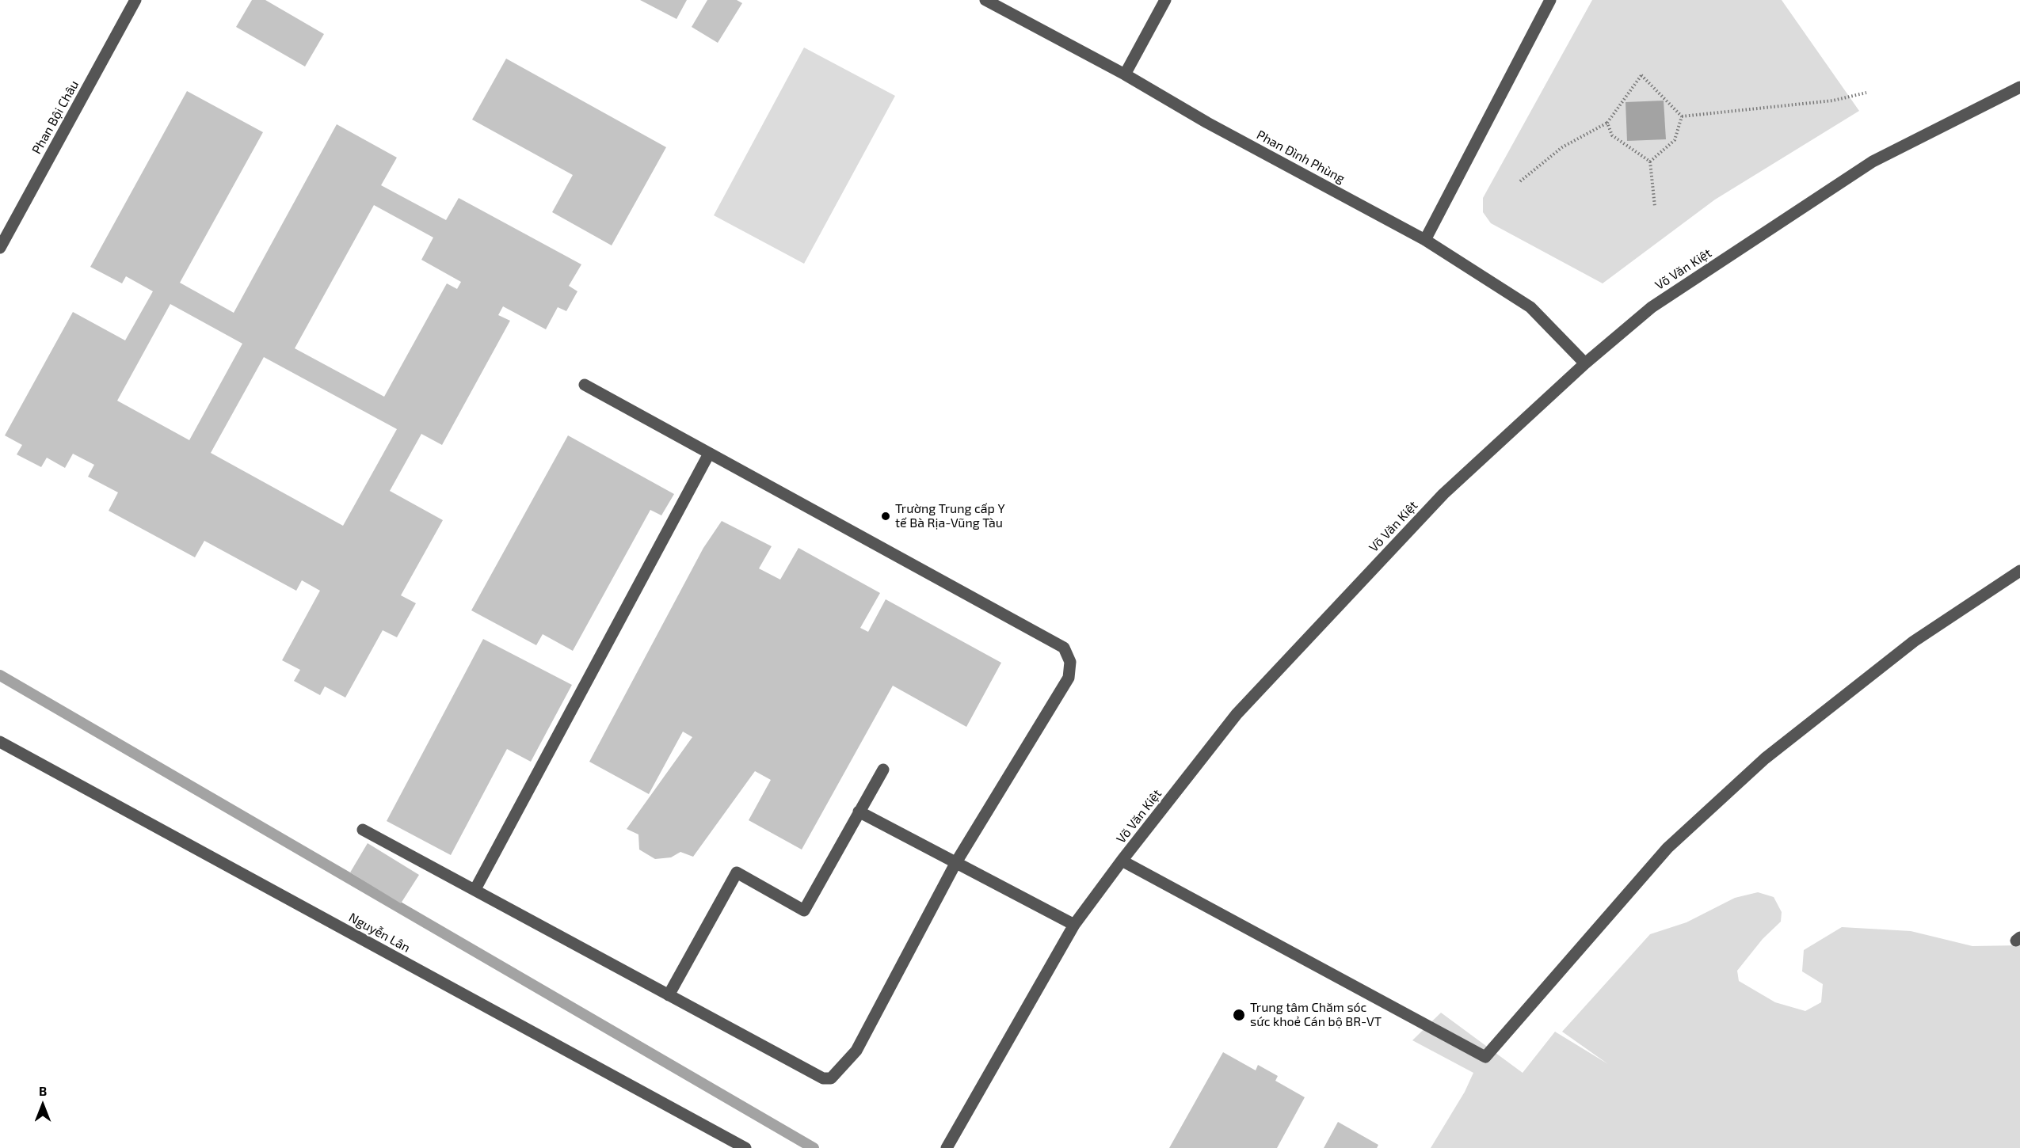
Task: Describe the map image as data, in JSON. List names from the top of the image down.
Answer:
{
  "streets": {
    "street": [
      "Phan Bội Châu",
      "Phan Đình Phùng",
      "Võ Văn Kiệt",
      "Nguyễn Lân"
    ]
  },
  "crossings": [
    ["Phan Đình Phùng", "Võ Văn Kiệt"]
  ],
  "places": ["Trường Trung cấp Y tế Bà Rịa-Vũng Tàu", "Trung tâm Chăm sóc sức khoẻ Cán bộ BR-VT"],
  "north": "top"
}
